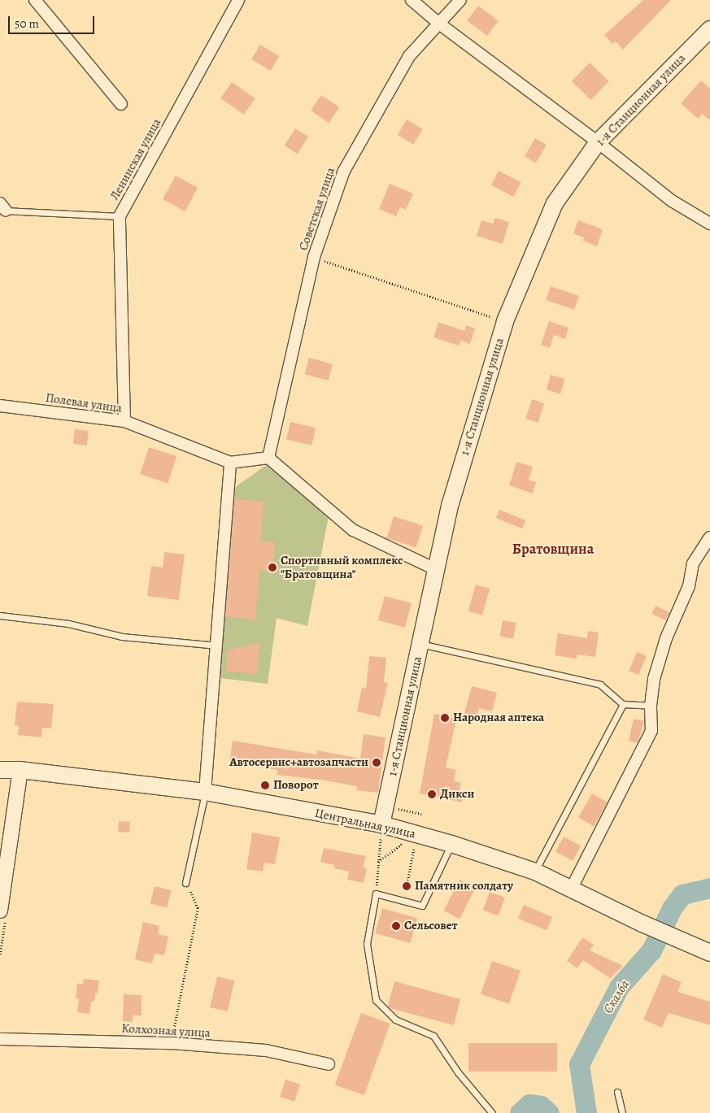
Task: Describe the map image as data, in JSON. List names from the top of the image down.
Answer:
{
  "streets": {
    "main road": ["1-я Станционная улица", "Центральная улица"],
    "street": [
      "Ленинская улица",
      "Советская улица",
      "Полевая улица",
      "Колхозная улица"
    ]
  },
  "crossings": [
    ["1-я Станционная улица", "Центральная улица"],
    ["Ленинская улица", "Полевая улица"]
  ],
  "districts": ["Братовщина"],
  "water": ["Скалба"],
  "places": [
    "Спортивный комплекс \"Братовщина\"",
    "Народная аптека",
    "Автосервис+автозапчасти",
    "Поворот",
    "Дикси",
    "Памятник солдату",
    "Сельсовет"
  ],
  "scale_bar": "50 m"
}
